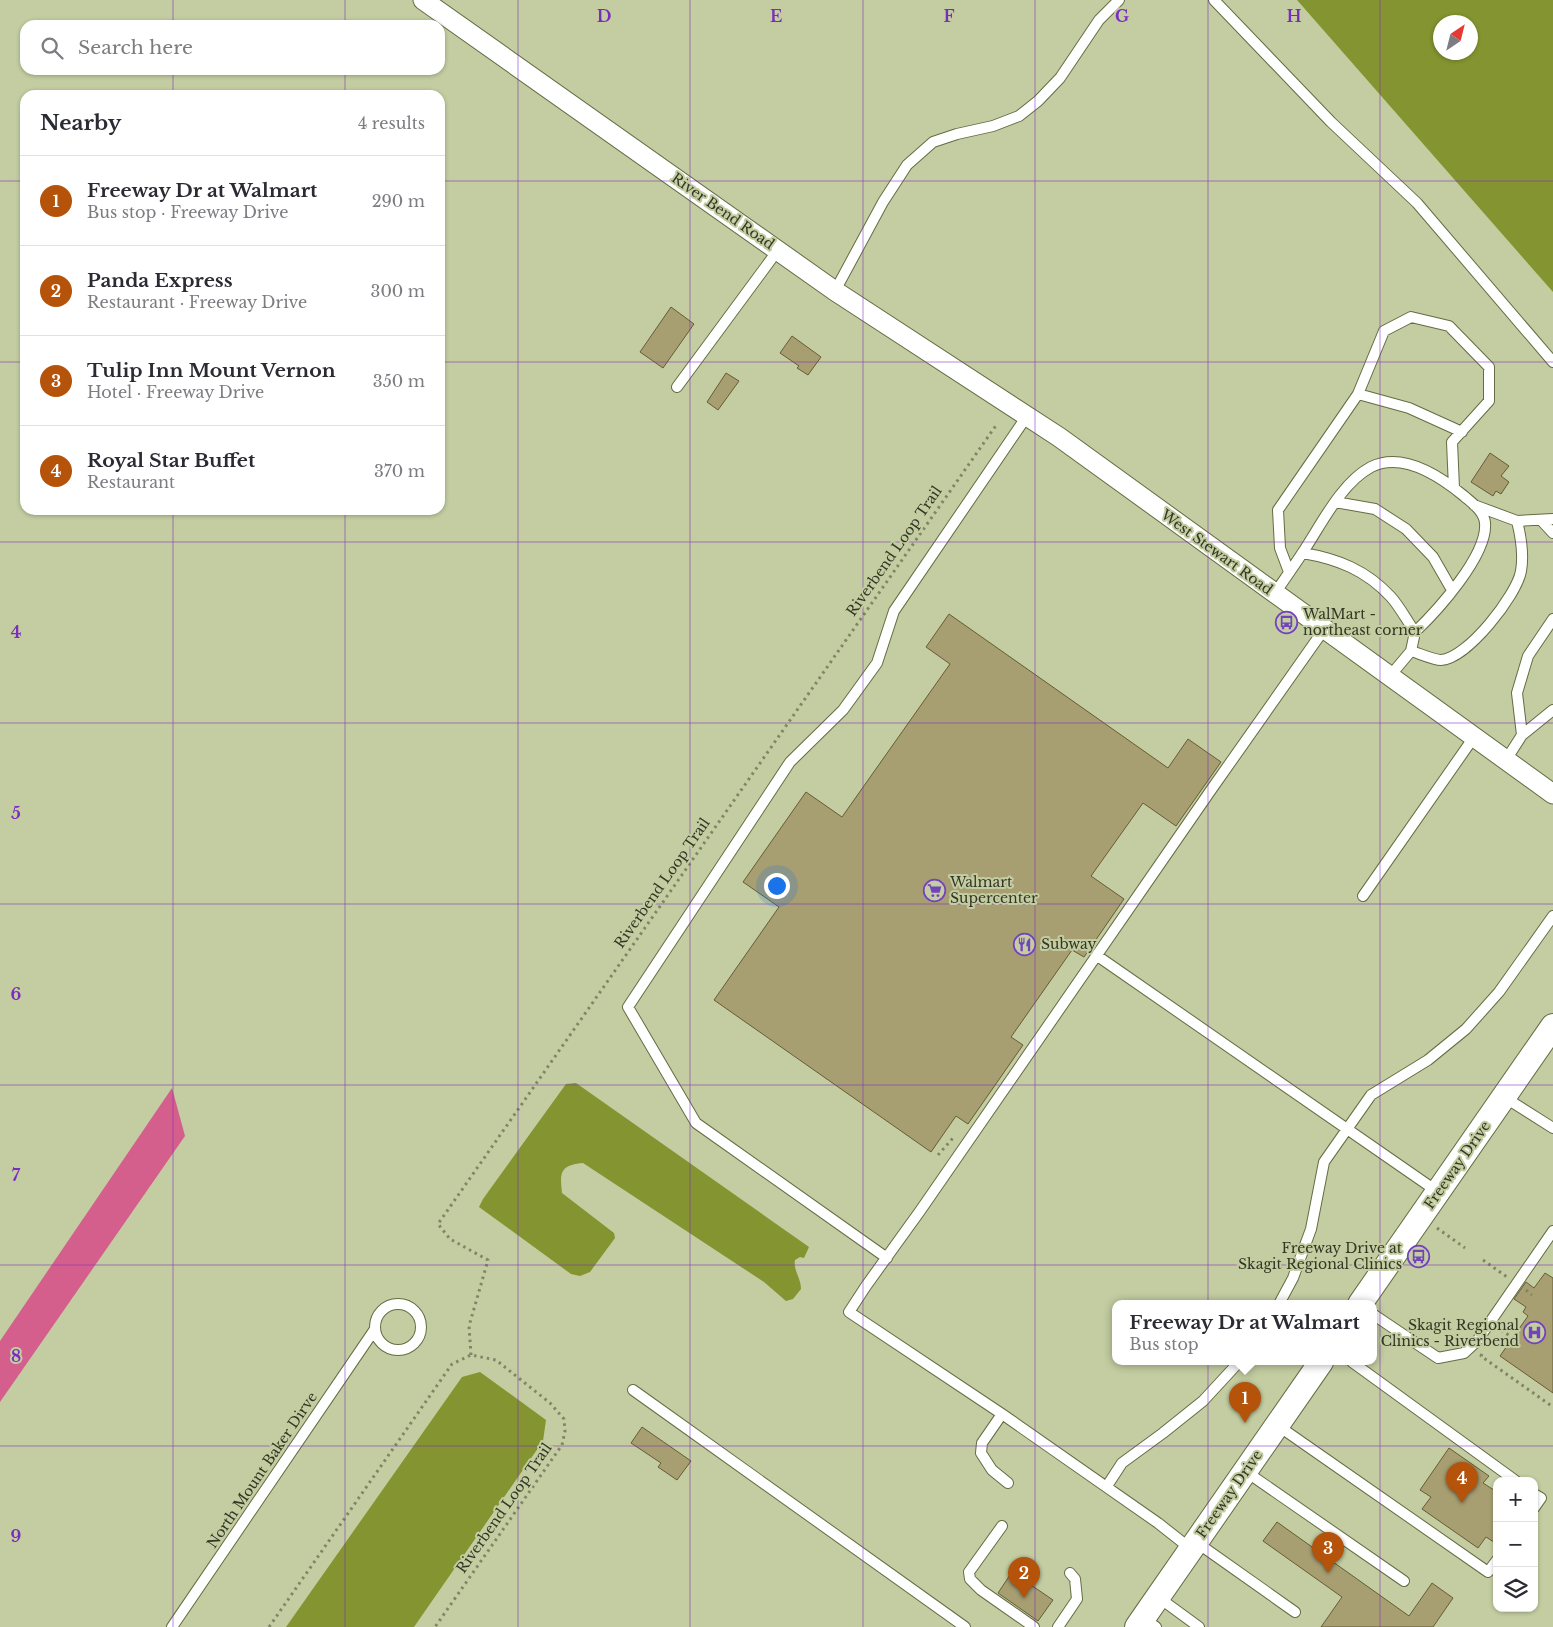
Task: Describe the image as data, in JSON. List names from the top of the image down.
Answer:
{
  "streets": {
    "street": ["River Bend Road", "West Stewart Road", "Freeway Drive"],
    "lane": ["North Mount Baker Dirve"],
    "path": ["Riverbend Loop Trail"]
  },
  "crossings": [
    ["River Bend Road", "West Stewart Road"]
  ],
  "places": {
    "bus stop": ["WalMart - northeast corner", "Freeway Drive at Skagit Regional Clinics"],
    "supermarket": ["Walmart Supercenter"],
    "restaurant": ["Subway"],
    "hospital": ["Skagit Regional Clinics - Riverbend"]
  },
  "north": "top right",
  "page": {
    "search": "Search here",
    "heading": ["Nearby", "4 results"],
    "list": [
      {
        "mark": "1",
        "name": "Freeway Dr at Walmart",
        "note": "Bus stop · Freeway Drive",
        "value": "290 m"
      },
      {
        "mark": "2",
        "name": "Panda Express",
        "note": "Restaurant · Freeway Drive",
        "value": "300 m"
      },
      {
        "mark": "3",
        "name": "Tulip Inn Mount Vernon",
        "note": "Hotel · Freeway Drive",
        "value": "350 m"
      },
      {
        "mark": "4",
        "name": "Royal Star Buffet",
        "note": "Restaurant",
        "value": "370 m"
      }
    ],
    "popup": ["Freeway Dr at Walmart", "Bus stop"],
    "pins": [
      "1",
      "4",
      "3",
      "2"
    ],
    "map_buttons": ["+", "−"]
  },
  "grid": {
    "columns": [
      "D",
      "E",
      "F",
      "G",
      "H"
    ],
    "rows": [
      "4",
      "5",
      "6",
      "7",
      "8",
      "9"
    ]
  }
}
